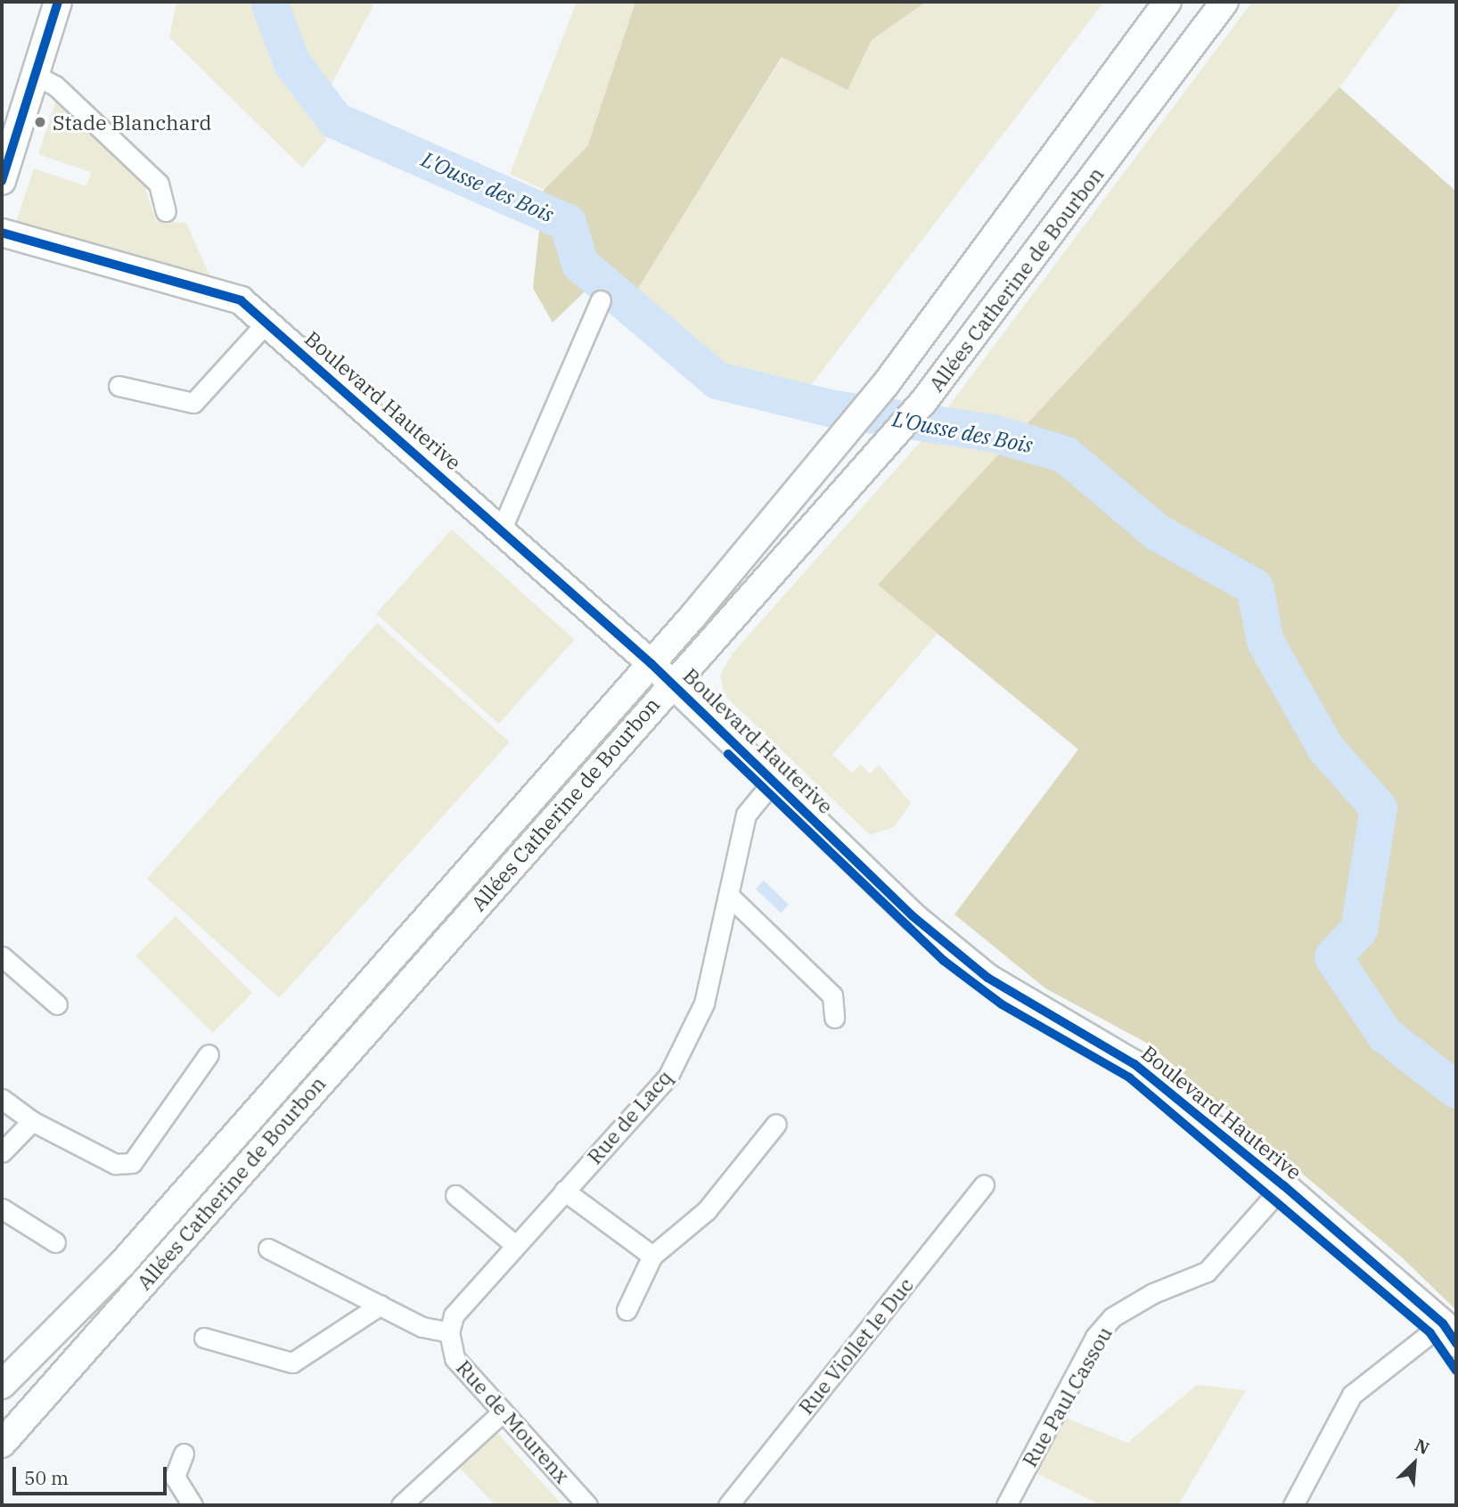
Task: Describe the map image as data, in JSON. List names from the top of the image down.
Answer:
{
  "streets": {
    "main road": ["Allées Catherine de Bourbon", "Boulevard Hauterive"],
    "street": [
      "Rue de Lacq",
      "Rue Viollet le Duc",
      "Rue Paul Cassou",
      "Rue de Mourenx"
    ]
  },
  "crossings": [
    ["Allées Catherine de Bourbon", "Boulevard Hauterive"],
    ["Boulevard Hauterive", "Rue de Lacq"],
    ["Boulevard Hauterive", "Rue Paul Cassou"],
    ["Rue de Lacq", "Rue de Mourenx"]
  ],
  "water": ["L'Ousse des Bois"],
  "places": ["Stade Blanchard"],
  "scale_bar": "50 m",
  "north": "top right"
}
